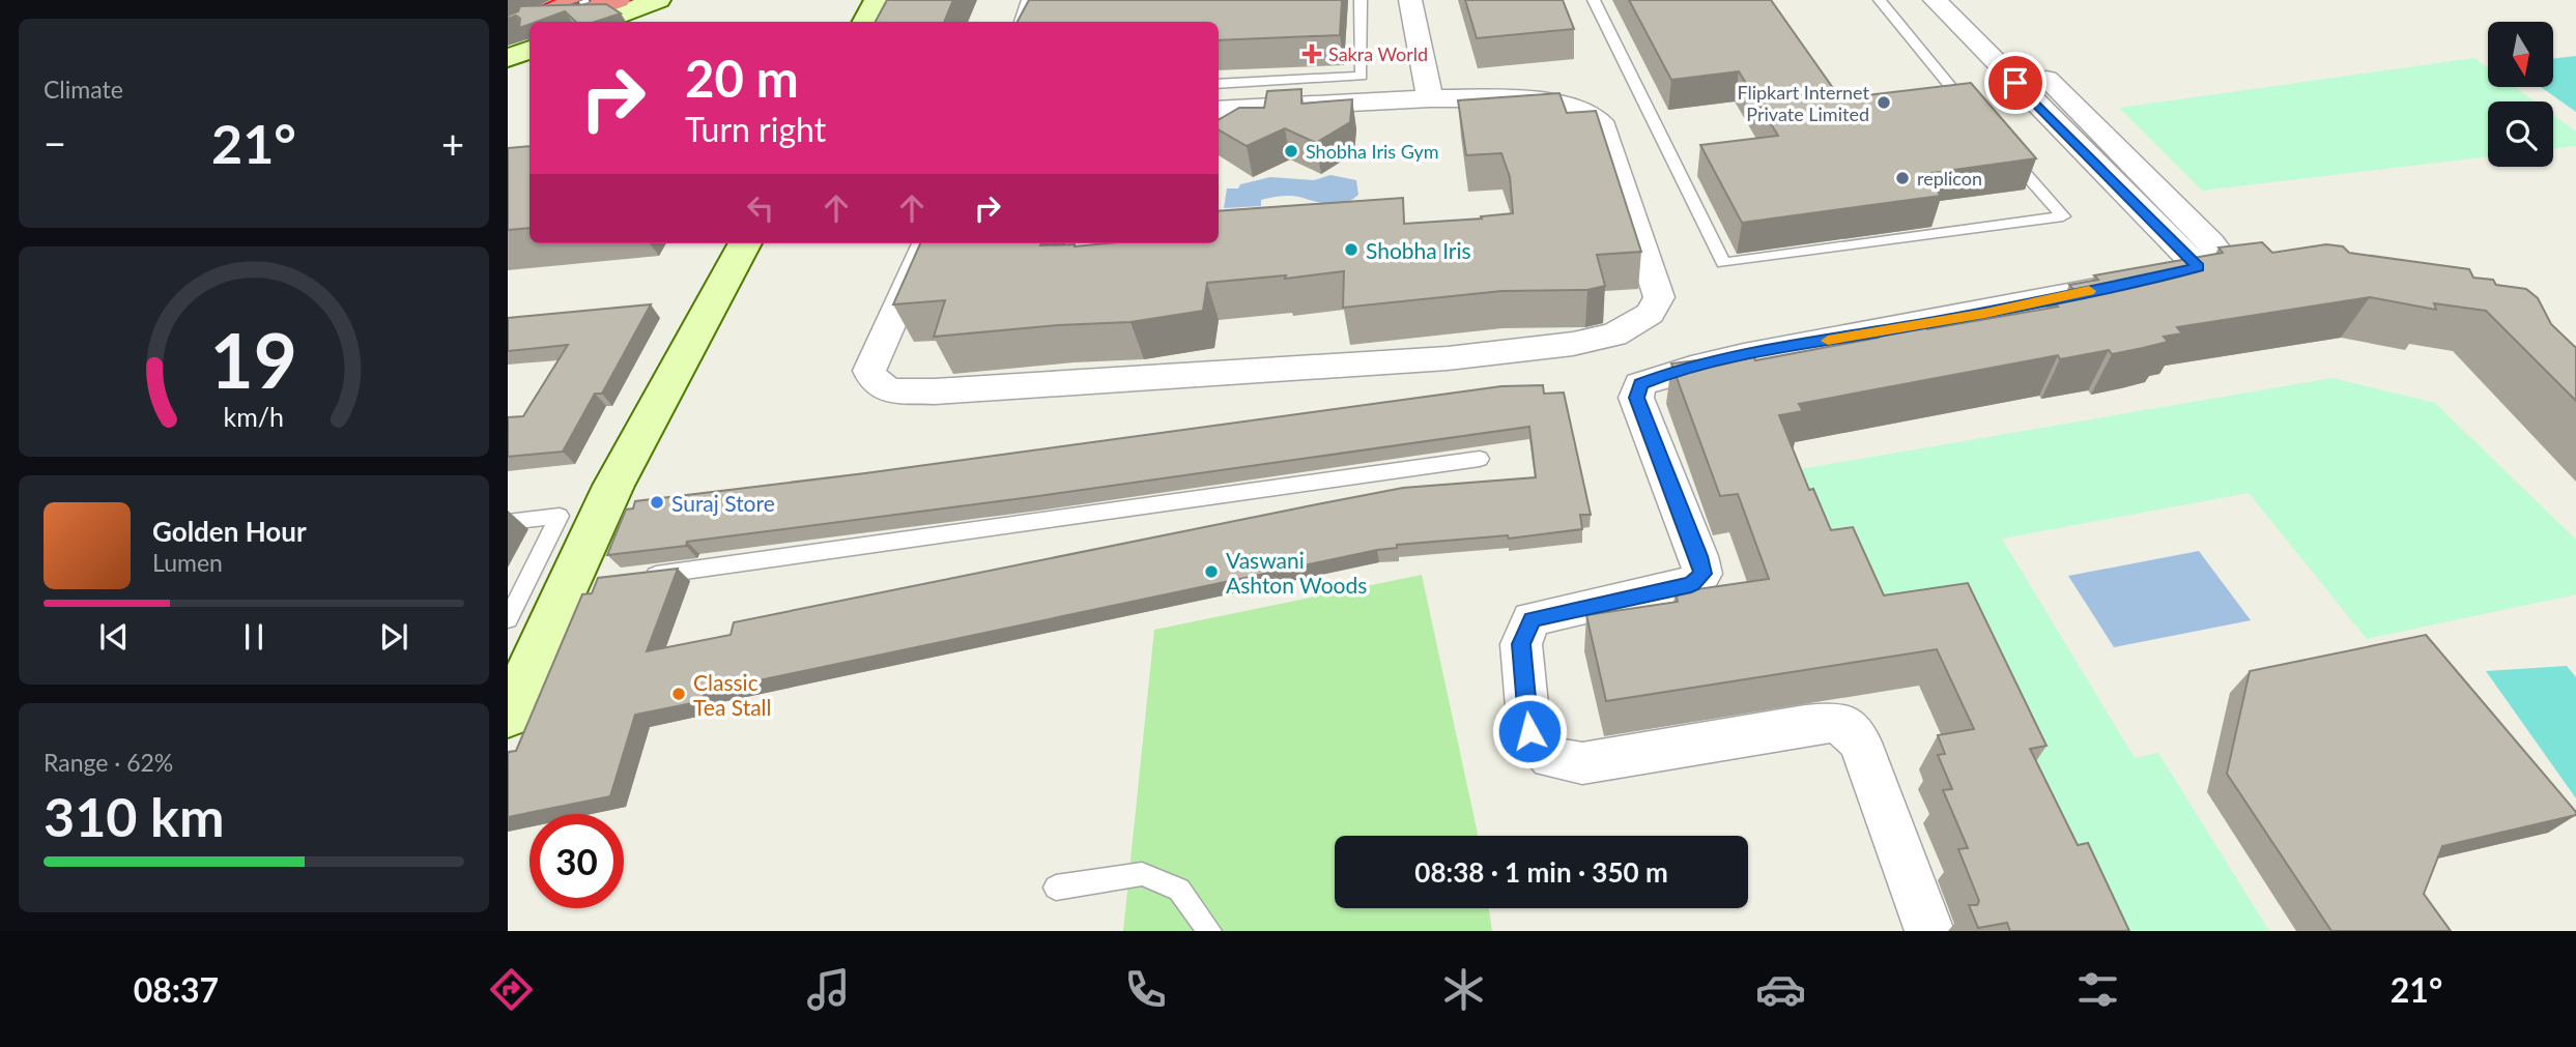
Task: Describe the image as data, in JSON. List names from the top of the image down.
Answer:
{
  "places": {
    "health": ["Sakra World"],
    "other": [
      "Flipkart Internet Private Limited",
      "Shobha Iris Gym",
      "replicon",
      "Shobha Iris",
      "Suraj Store",
      "Vaswani Ashton Woods",
      "Classic Tea Stall"
    ]
  },
  "north": "bottom",
  "page": {
    "tile": [
      "Climate",
      ["Range · 62%", "310 km"]
    ],
    "turn": ["20 m", "Turn right"],
    "heat": ["−", "21°", "+"],
    "song": ["Golden Hour", "Lumen"],
    "limit": "30",
    "trip": "08:38 · 1 min · 350 m",
    "tabs": ["08:37", "21°"],
    "gauge": ["19", "km/h"]
  }
}
